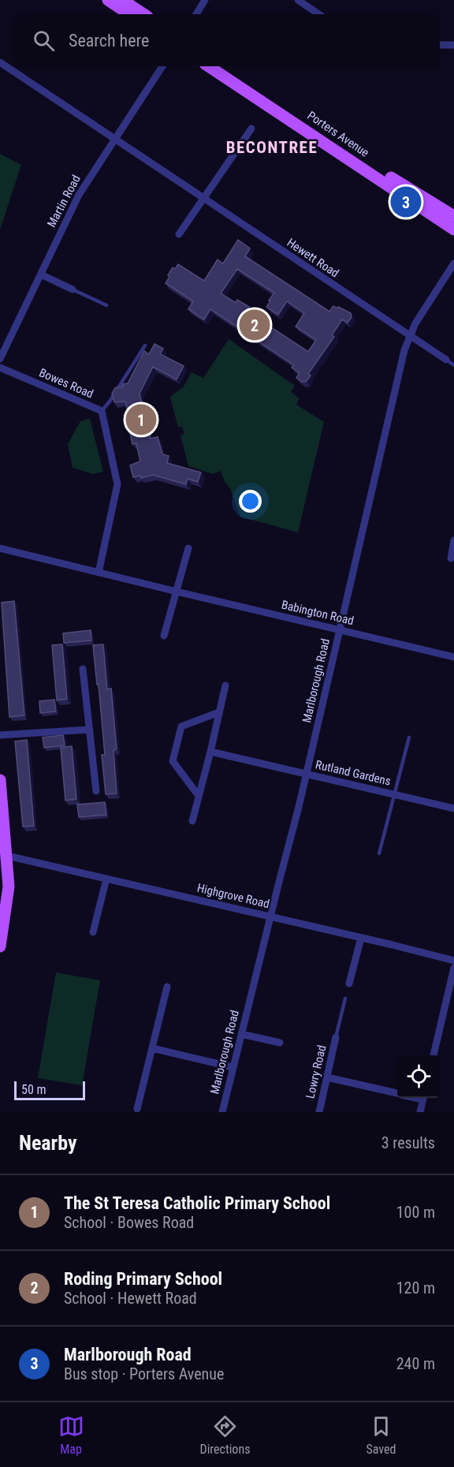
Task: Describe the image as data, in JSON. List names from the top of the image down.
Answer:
{
  "streets": {
    "main road": ["Porters Avenue"],
    "street": [
      "Martin Road",
      "Hewett Road",
      "Bowes Road",
      "Babington Road",
      "Marlborough Road",
      "Rutland Gardens",
      "Highgrove Road",
      "Lowry Road"
    ]
  },
  "crossings": [
    ["Martin Road", "Hewett Road"],
    ["Hewett Road", "Marlborough Road"],
    ["Bowes Road", "Babington Road"],
    ["Babington Road", "Marlborough Road"],
    ["Marlborough Road", "Rutland Gardens"],
    ["Marlborough Road", "Highgrove Road"]
  ],
  "districts": ["BECONTREE"],
  "scale_bar": "50 m",
  "page": {
    "search": "Search here",
    "pins": ["3", "2", "1"],
    "scale": "50 m",
    "heading": ["Nearby", "3 results"],
    "list": [
      {
        "mark": "1",
        "name": "The St Teresa Catholic Primary School",
        "note": "School · Bowes Road",
        "value": "100 m"
      },
      {
        "mark": "2",
        "name": "Roding Primary School",
        "note": "School · Hewett Road",
        "value": "120 m"
      },
      {
        "mark": "3",
        "name": "Marlborough Road",
        "note": "Bus stop · Porters Avenue",
        "value": "240 m"
      }
    ],
    "nav": ["Map", "Directions", "Saved"]
  }
}
